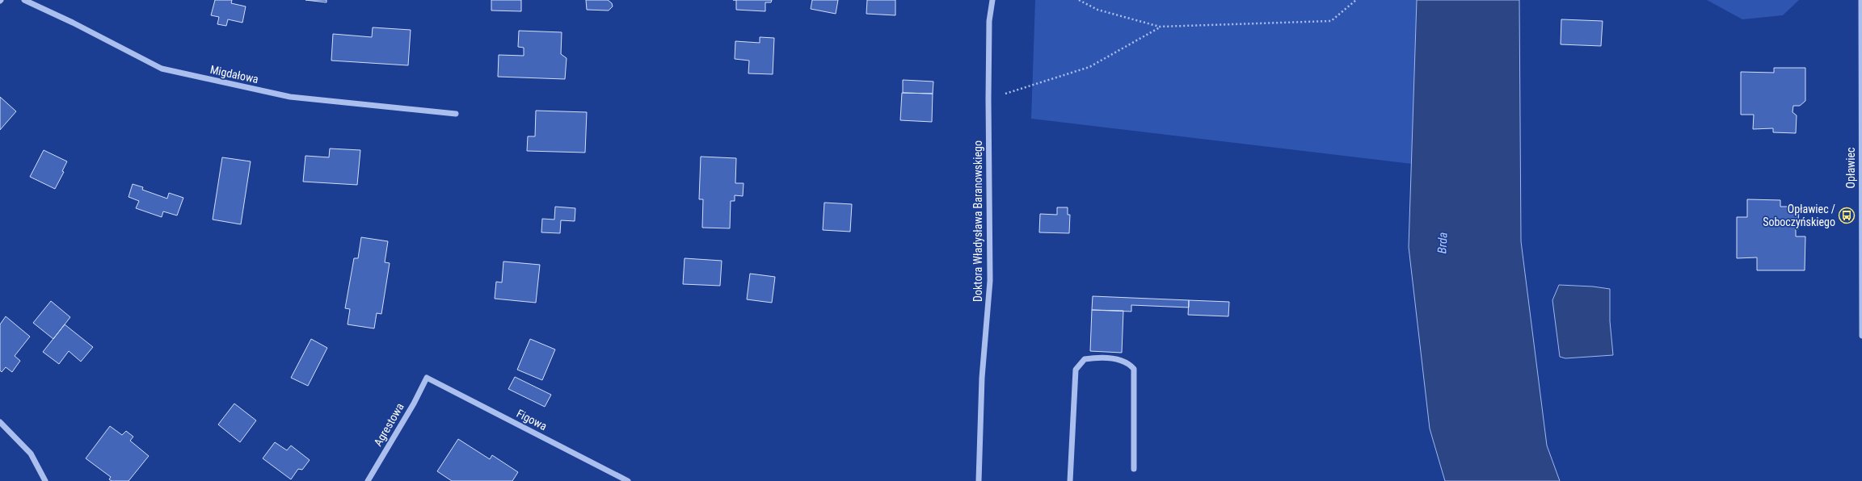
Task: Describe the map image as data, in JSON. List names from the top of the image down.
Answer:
{
  "streets": {
    "street": [
      "Migdałowa",
      "Opławiec",
      "Doktora Władysława Baranowskiego",
      "Figowa",
      "Agrestowa"
    ]
  },
  "crossings": [
    ["Figowa", "Agrestowa"]
  ],
  "water": ["Brda"],
  "places": {
    "bus stop": ["Opławiec / Soboczyńskiego"]
  }
}
